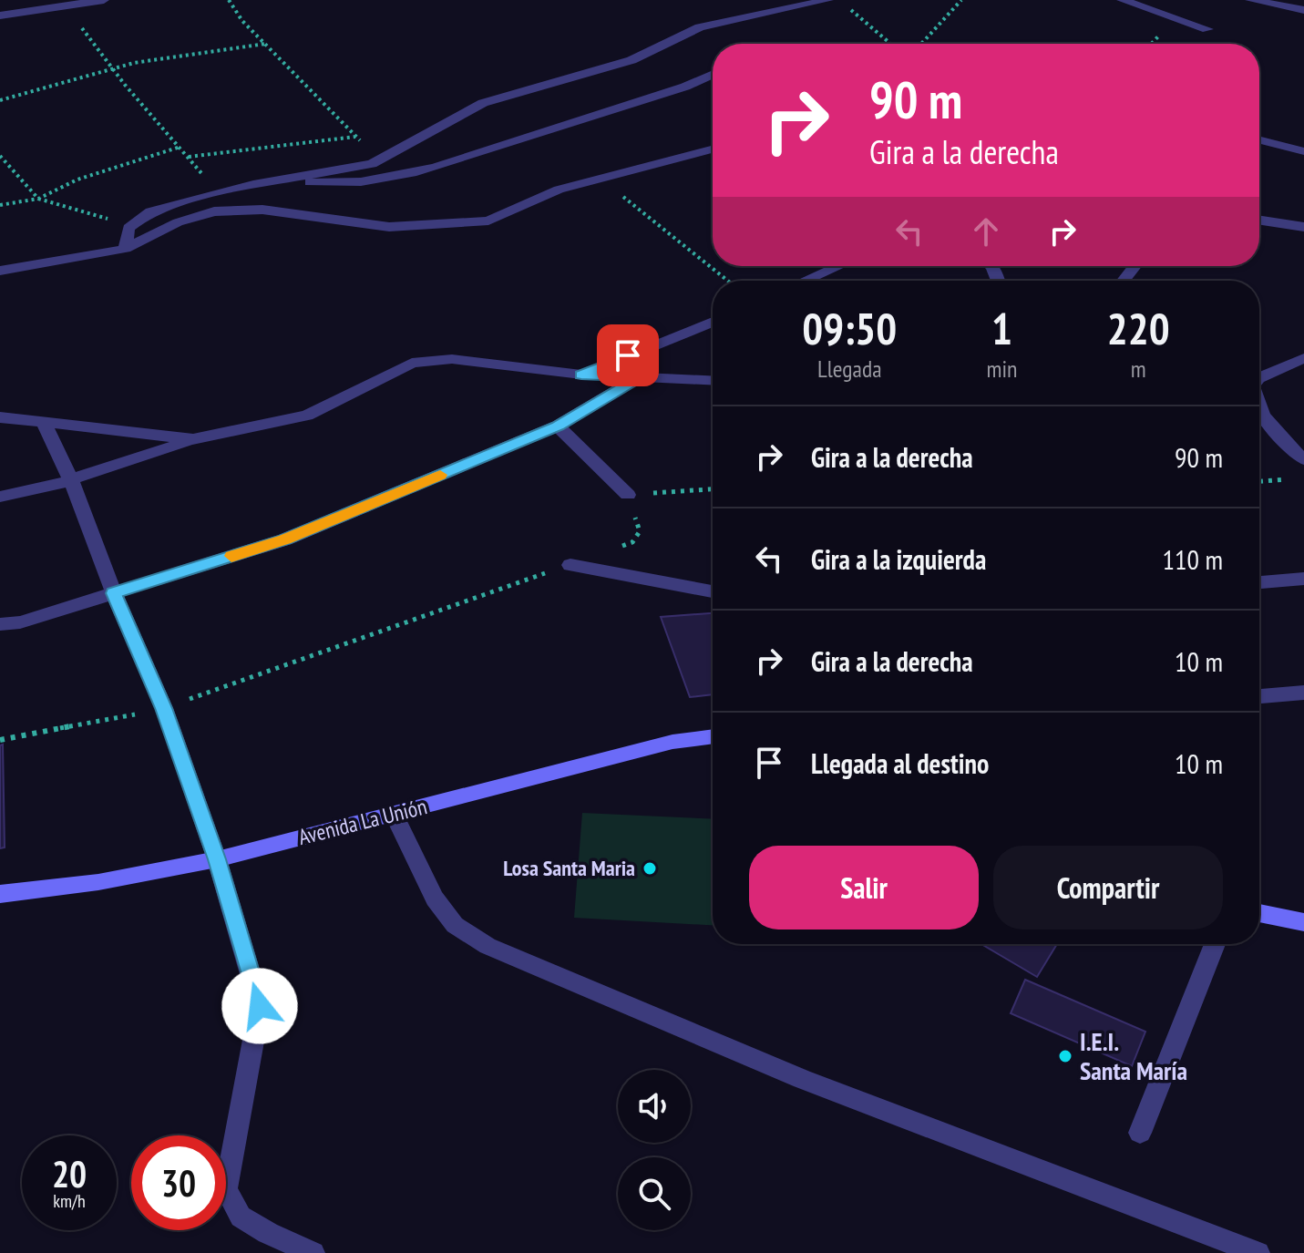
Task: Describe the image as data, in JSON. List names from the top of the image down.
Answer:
{
  "streets": {
    "main road": ["Avenida La Unión"]
  },
  "places": ["Losa Santa Maria", "I.E.I. Santa María"],
  "page": {
    "turn": ["90 m", "Gira a la derecha"],
    "eta": [
      "09:50",
      "Llegada",
      "1",
      "min",
      "220",
      "m"
    ],
    "list": [
      {
        "name": "Gira a la derecha",
        "value": "90 m"
      },
      {
        "name": "Gira a la izquierda",
        "value": "110 m"
      },
      {
        "name": "Gira a la derecha",
        "value": "10 m"
      },
      {
        "name": "Llegada al destino",
        "value": "10 m"
      }
    ],
    "buttons": ["Salir", "Compartir"],
    "speed": "20 km/h",
    "limit": "30"
  }
}
